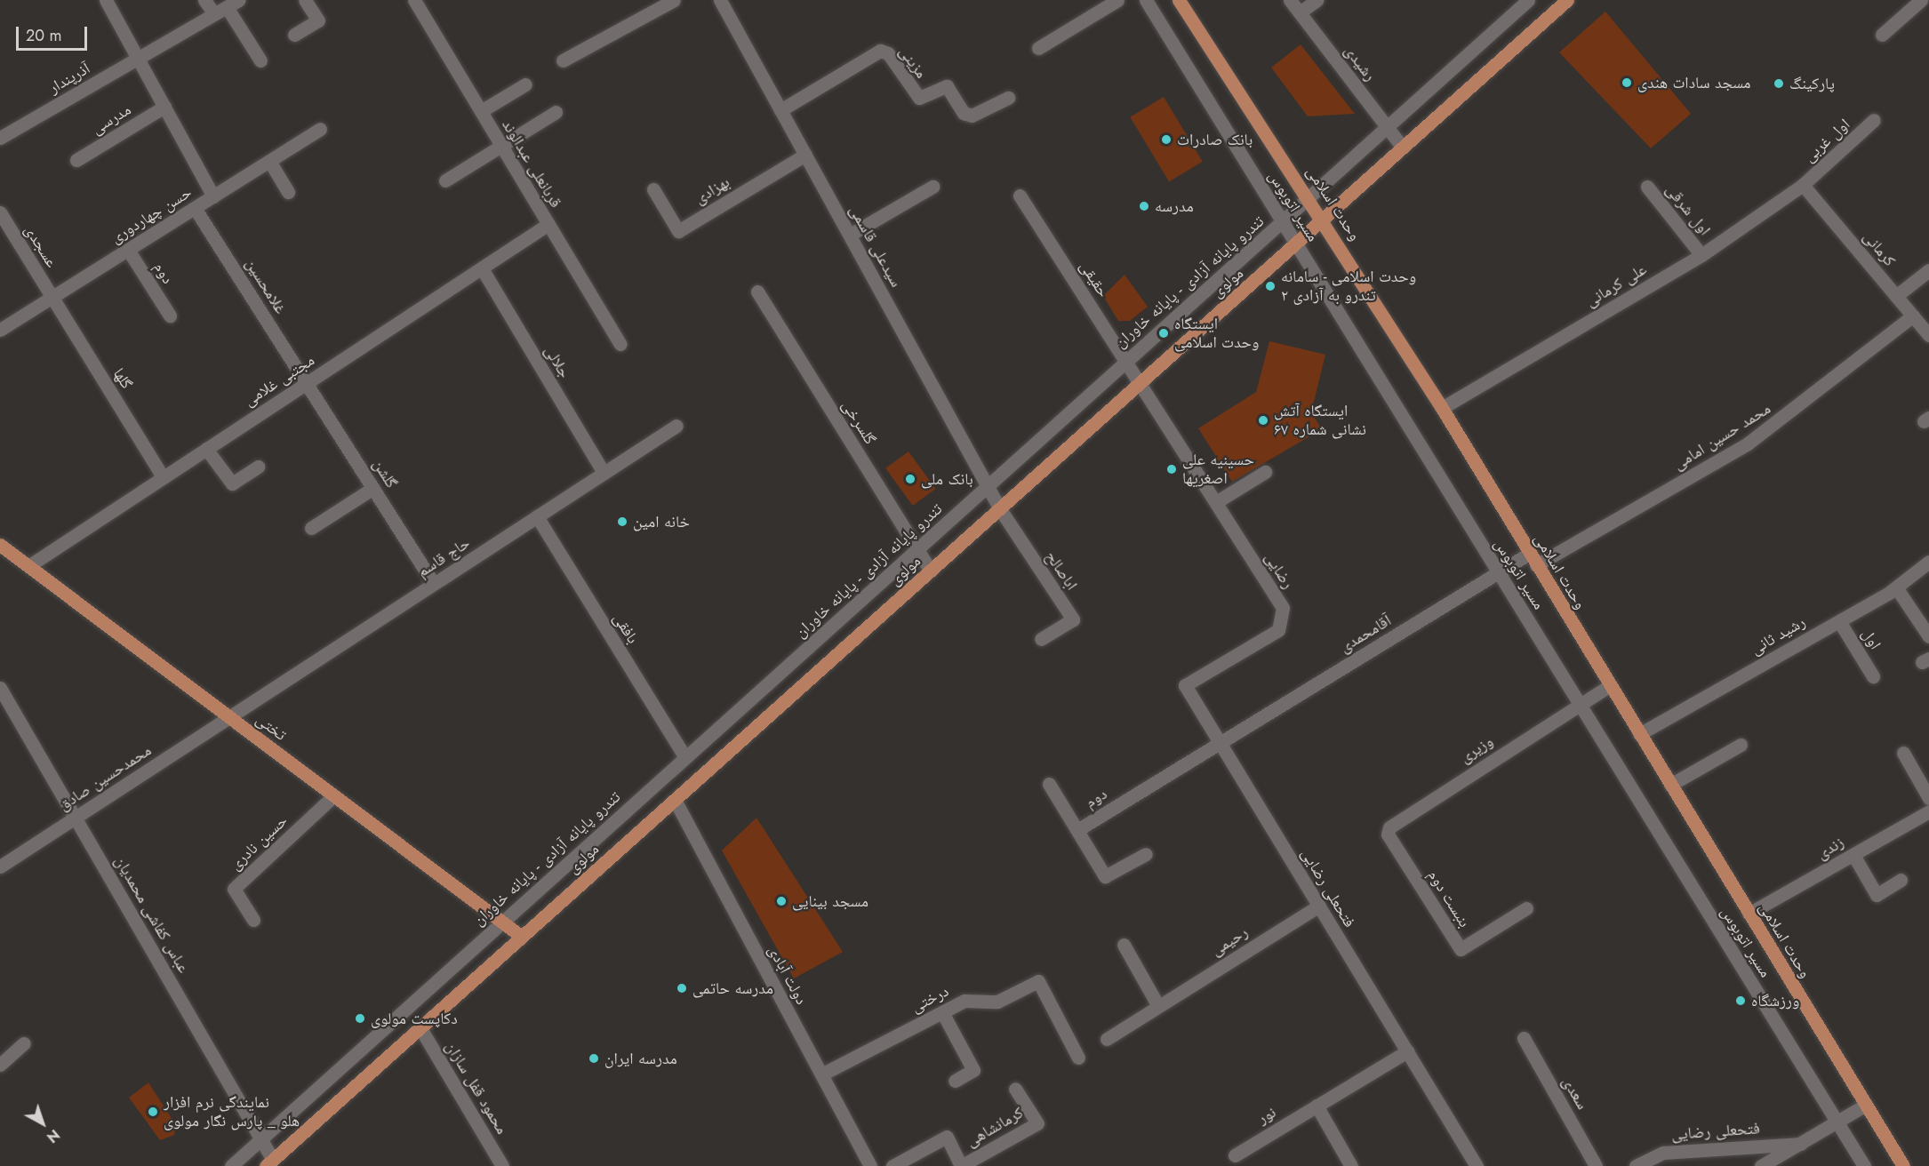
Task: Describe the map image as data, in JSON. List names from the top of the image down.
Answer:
{
  "streets": {
    "main road": ["وحدت اسلامی", "مولوی", "تختی"],
    "street": [
      "مزینی",
      "رشیدی",
      "آذرپندار",
      "مدرسی",
      "اول غربی",
      "قربانعلی عبدالوند",
      "بهزادی",
      "مسیر اتوبوس",
      "اول شرقی",
      "حسن چهاردوری",
      "عسجدی",
      "سیدعلی قاسمی",
      "کرمانی",
      "دوم",
      "حقیقی",
      "تندرو پایانه آزادی - پایانه خاوران",
      "علی کرمانی",
      "غلامحسین",
      "جلالی",
      "گلها",
      "مجتبی غلامی",
      "گلسرخی",
      "محمد حسین امامی",
      "گلشن",
      "حاج قاسم",
      "اباصالح",
      "رضایی",
      "بافقی",
      "آقامحمدی",
      "رشید ثانی",
      "اول",
      "وزیری",
      "محمدحسین صادق",
      "حسین نادری",
      "زندی",
      "فتحعلی رضایی",
      "بنبست دوم",
      "عباس کفاشی محمدیان",
      "رحیمی",
      "دولت آبادی",
      "درختی",
      "محمود قفل سازان",
      "سعدی",
      "نور",
      "کرمانشاهی"
    ]
  },
  "crossings": [
    ["مزینی", "سیدعلی قاسمی"],
    ["رشیدی", "تندرو پایانه آزادی - پایانه خاوران"],
    ["رشیدی", "مولوی"],
    ["اول غربی", "کرمانی"],
    ["اول غربی", "علی کرمانی"],
    ["قربانعلی عبدالوند", "مجتبی غلامی"],
    ["بهزادی", "سیدعلی قاسمی"],
    ["وحدت اسلامی", "تندرو پایانه آزادی - پایانه خاوران"],
    ["وحدت اسلامی", "مولوی"],
    ["وحدت اسلامی", "علی کرمانی"],
    ["وحدت اسلامی", "محمد حسین امامی"],
    ["وحدت اسلامی", "آقامحمدی"],
    ["وحدت اسلامی", "رشید ثانی"],
    ["وحدت اسلامی", "وزیری"],
    ["وحدت اسلامی", "زندی"],
    ["مسیر اتوبوس", "تندرو پایانه آزادی - پایانه خاوران"],
    ["مسیر اتوبوس", "مولوی"],
    ["مسیر اتوبوس", "آقامحمدی"],
    ["مسیر اتوبوس", "وزیری"],
    ["اول شرقی", "علی کرمانی"],
    ["حسن چهاردوری", "عسجدی"],
    ["حسن چهاردوری", "دوم"],
    ["حسن چهاردوری", "غلامحسین"],
    ["حسن چهاردوری", "گلها"],
    ["عسجدی", "گلها"],
    ["سیدعلی قاسمی", "تندرو پایانه آزادی - پایانه خاوران"],
    ["سیدعلی قاسمی", "مولوی"],
    ["سیدعلی قاسمی", "اباصالح"],
    ["کرمانی", "علی کرمانی"],
    ["کرمانی", "محمد حسین امامی"],
    ["دوم", "رضایی"],
    ["دوم", "آقامحمدی"],
    ["دوم", "فتحعلی رضایی"],
    ["حقیقی", "تندرو پایانه آزادی - پایانه خاوران"],
    ["حقیقی", "مولوی"],
    ["حقیقی", "رضایی"],
    ["تندرو پایانه آزادی - پایانه خاوران", "گلسرخی"],
    ["تندرو پایانه آزادی - پایانه خاوران", "بافقی"],
    ["تندرو پایانه آزادی - پایانه خاوران", "تختی"],
    ["تندرو پایانه آزادی - پایانه خاوران", "عباس کفاشی محمدیان"],
    ["مولوی", "گلسرخی"],
    ["مولوی", "اباصالح"],
    ["مولوی", "رضایی"],
    ["مولوی", "تختی"],
    ["مولوی", "عباس کفاشی محمدیان"],
    ["مولوی", "دولت آبادی"],
    ["مولوی", "محمود قفل سازان"],
    ["غلامحسین", "مجتبی غلامی"],
    ["غلامحسین", "گلشن"],
    ["جلالی", "مجتبی غلامی"],
    ["جلالی", "حاج قاسم"],
    ["گلها", "مجتبی غلامی"],
    ["مجتبی غلامی", "گلشن"],
    ["مجتبی غلامی", "تختی"],
    ["محمد حسین امامی", "آقامحمدی"],
    ["گلشن", "حاج قاسم"],
    ["حاج قاسم", "بافقی"],
    ["حاج قاسم", "تختی"],
    ["حاج قاسم", "محمدحسین صادق"],
    ["رضایی", "آقامحمدی"],
    ["رضایی", "فتحعلی رضایی"],
    ["آقامحمدی", "فتحعلی رضایی"],
    ["رشید ثانی", "اول"],
    ["تختی", "محمدحسین صادق"],
    ["تختی", "حسین نادری"],
    ["وزیری", "بنبست دوم"],
    ["محمدحسین صادق", "عباس کفاشی محمدیان"],
    ["فتحعلی رضایی", "رحیمی"],
    ["دولت آبادی", "درختی"]
  ],
  "places": [
    "مسجد سادات هندی",
    "پارکینگ",
    "بانک صادرات",
    "مدرسه",
    "وحدت اسلامی - سامانه ۲ تندرو به آزادی",
    "ایستگاه وحدت اسلامی",
    "ایستگاه آتش نشانی شماره ۶۷",
    "حسینیه علی اصغریها",
    "بانک ملی",
    "خانه امین",
    "مسجد بینایی",
    "مدرسه حاتمی",
    "ورزشگاه",
    "دکاپست مولوی",
    "مدرسه ایران",
    "نمایندگی نرم افزار هلو _ پارس نگار مولوی"
  ],
  "scale_bar": "20 m",
  "north": "bottom right"
}
